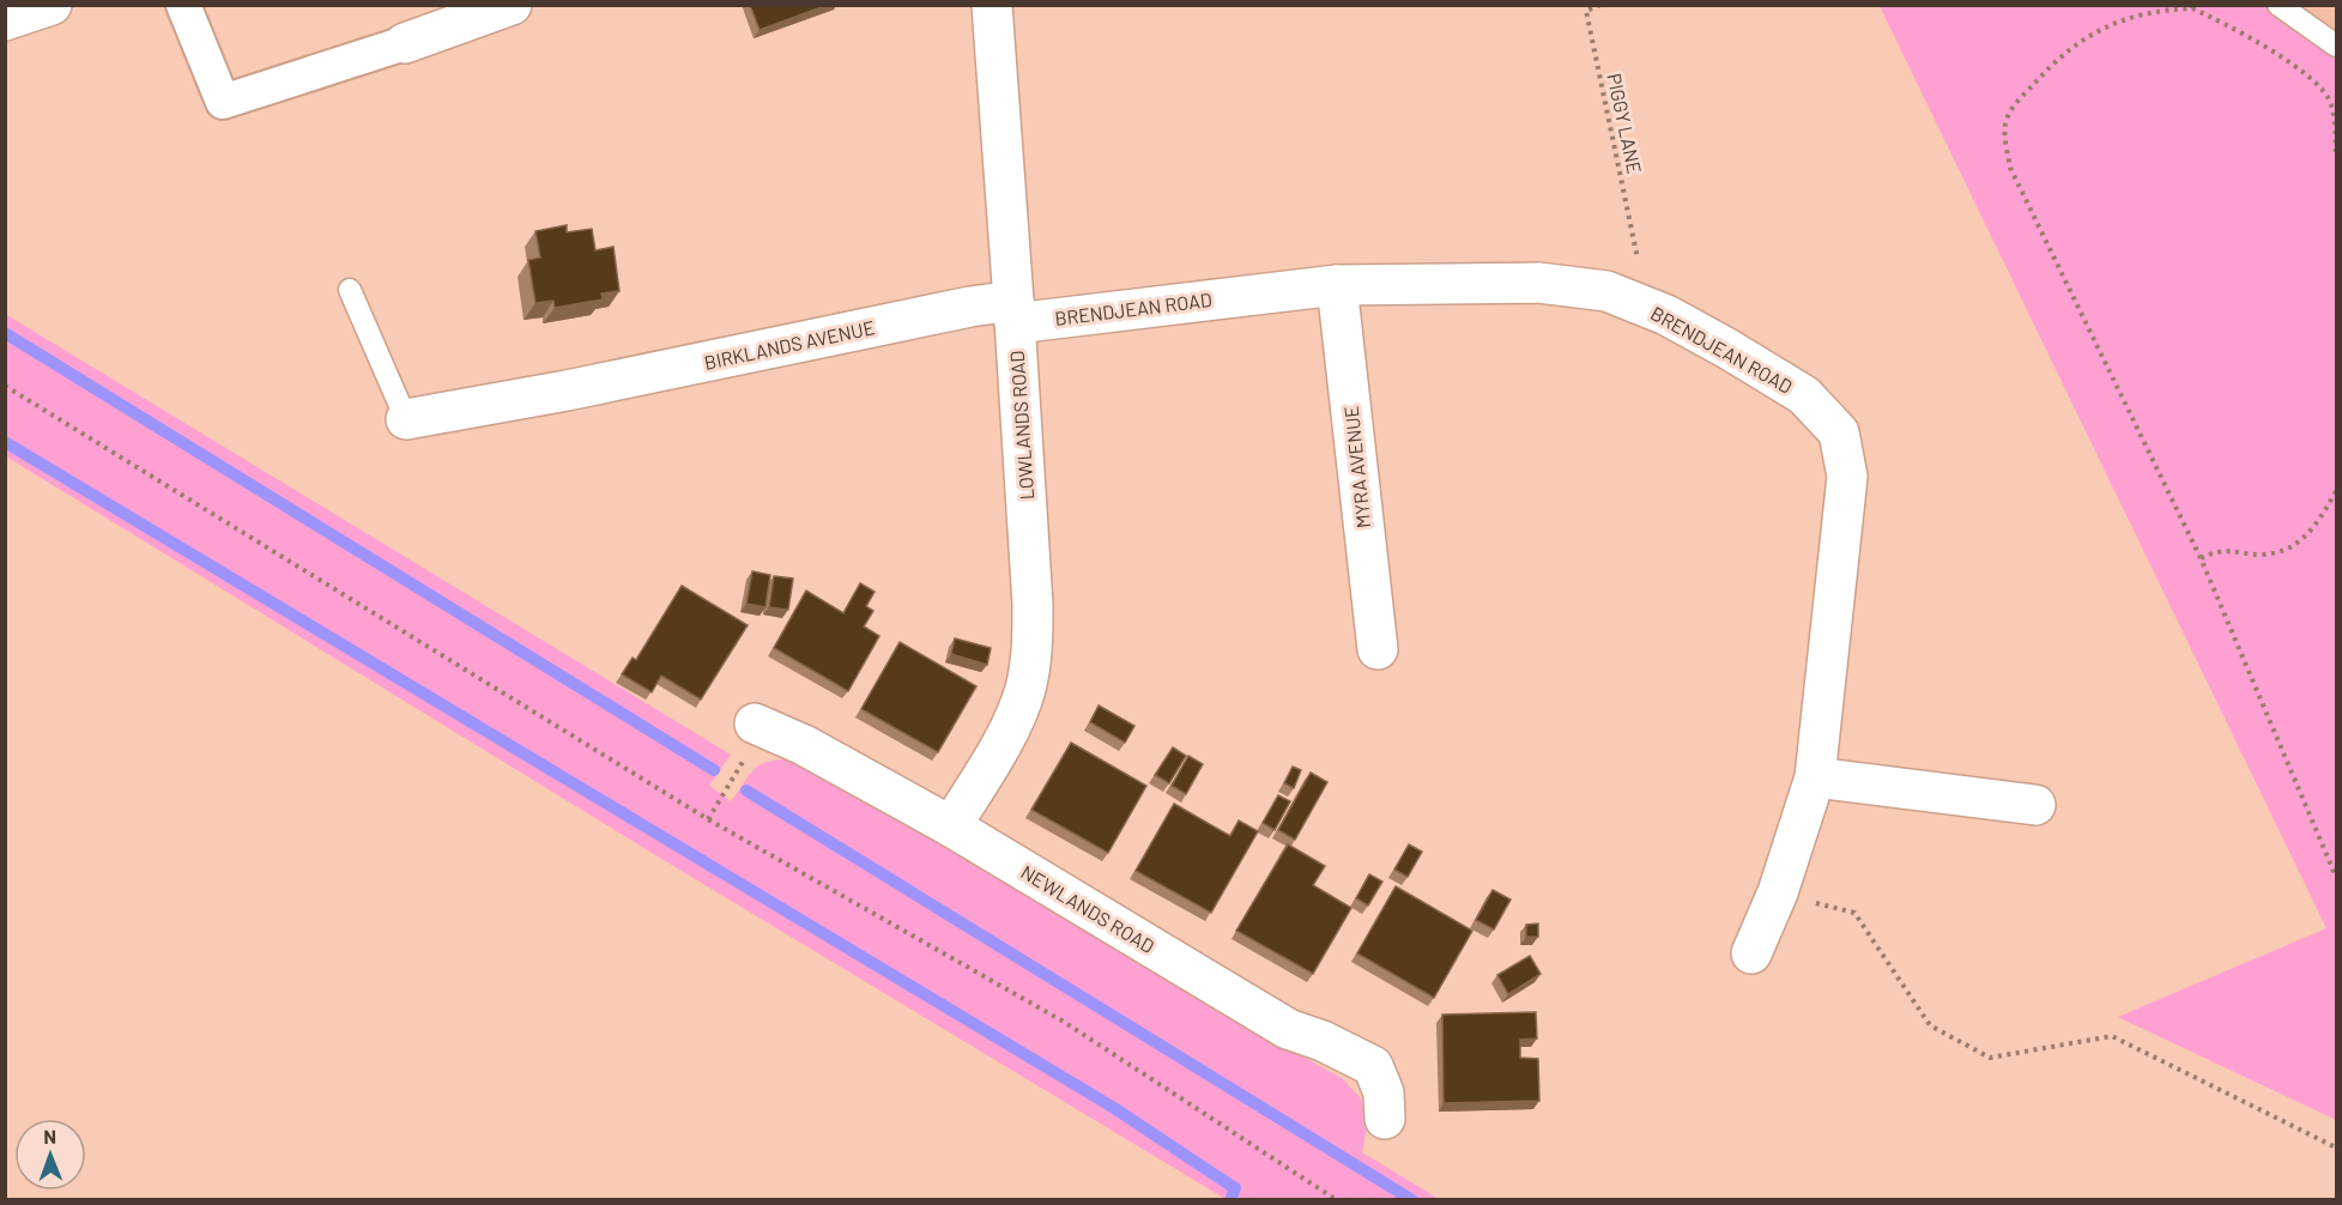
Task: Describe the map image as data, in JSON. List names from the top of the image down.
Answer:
{
  "streets": {
    "street": [
      "BRENDJEAN ROAD",
      "BIRKLANDS AVENUE",
      "LOWLANDS ROAD",
      "MYRA AVENUE",
      "NEWLANDS ROAD"
    ],
    "path": ["PIGGY LANE"]
  },
  "crossings": [
    ["BRENDJEAN ROAD", "BIRKLANDS AVENUE"],
    ["BRENDJEAN ROAD", "LOWLANDS ROAD"],
    ["BRENDJEAN ROAD", "MYRA AVENUE"],
    ["BIRKLANDS AVENUE", "LOWLANDS ROAD"],
    ["LOWLANDS ROAD", "NEWLANDS ROAD"]
  ],
  "north": "top"
}
